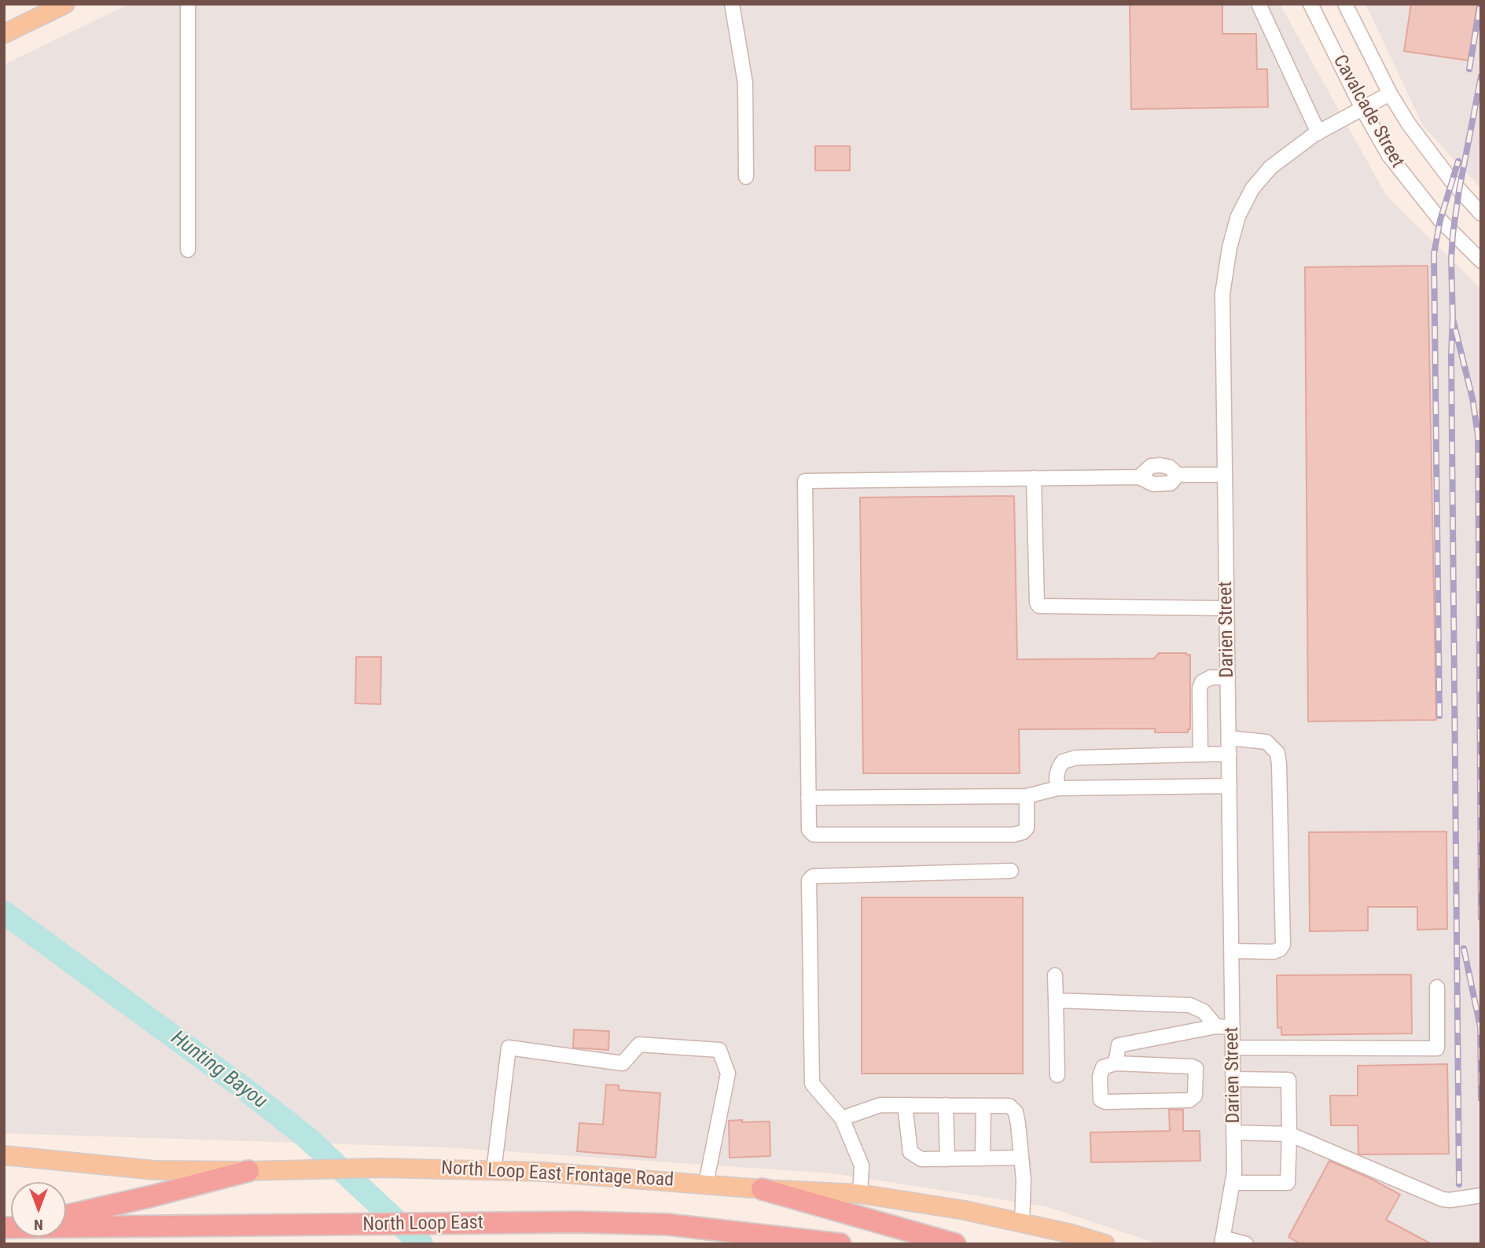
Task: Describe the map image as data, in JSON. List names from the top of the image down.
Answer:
{
  "streets": {
    "highway": ["North Loop East"],
    "main road": ["North Loop East Frontage Road"],
    "street": ["Cavalcade Street", "Darien Street"]
  },
  "crossings": [
    ["Cavalcade Street", "Darien Street"]
  ],
  "water": ["Hunting Bayou"],
  "north": "bottom"
}
